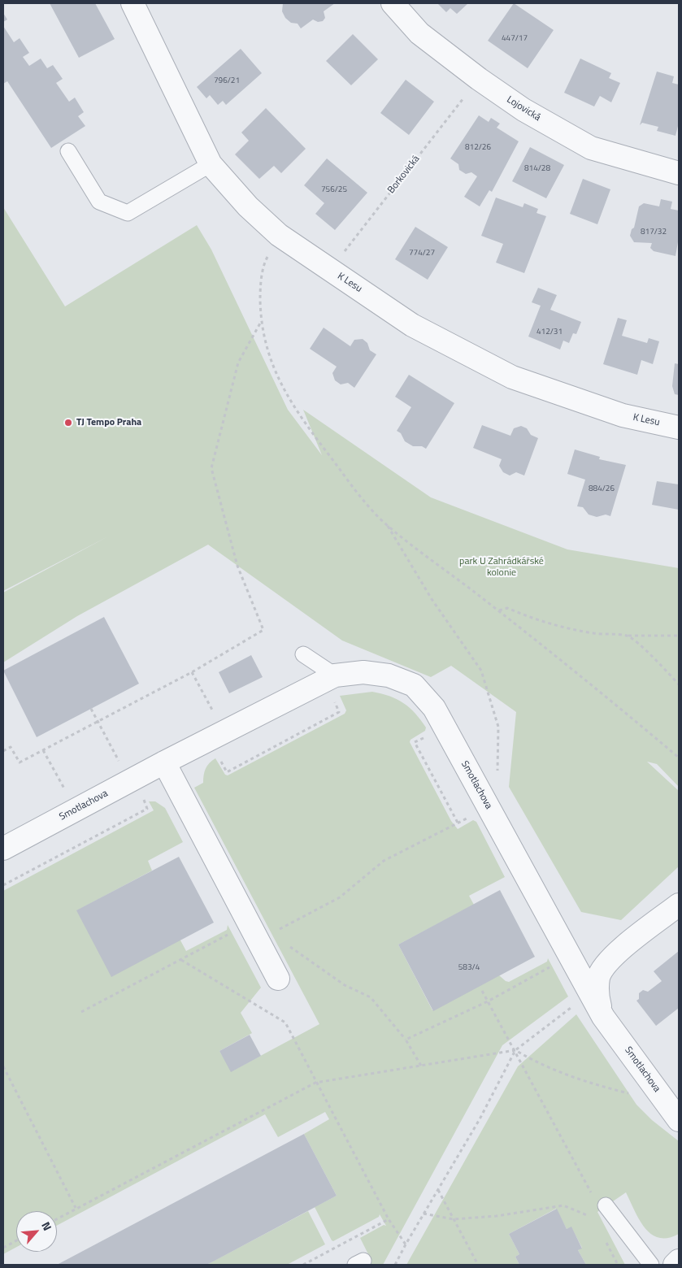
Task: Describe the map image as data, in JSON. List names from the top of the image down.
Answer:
{
  "streets": {
    "street": ["Lojovická", "K Lesu", "Smotlachova"],
    "path": ["Borkovická"]
  },
  "crossings": [
    ["Lojovická", "Borkovická"],
    ["Borkovická", "K Lesu"]
  ],
  "parks": ["park U Zahrádkářské kolonie"],
  "places": ["TJ Tempo Praha"],
  "house_numbers": [
    "447/17",
    "796/21",
    "812/26",
    "814/28",
    "756/25",
    "817/32",
    "774/27",
    "412/31",
    "884/26",
    "583/4"
  ],
  "north": "top right"
}
